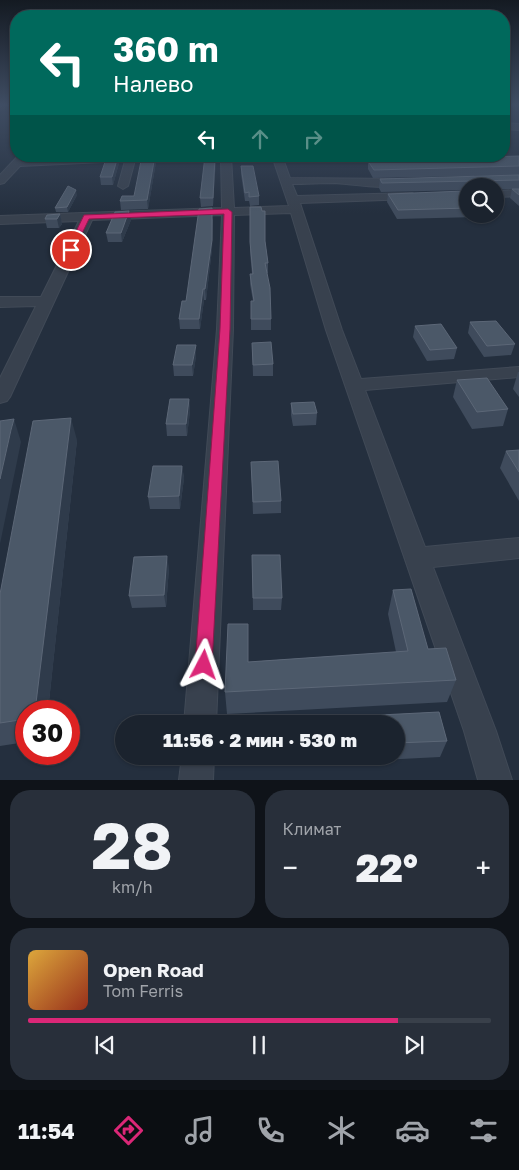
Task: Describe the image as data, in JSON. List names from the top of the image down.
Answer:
{
  "page": {
    "turn": ["360 m", "Налево"],
    "limit": "30",
    "trip": "11:56 · 2 мин · 530 m",
    "tile": [
      ["28", "km/h"],
      "Климат"
    ],
    "heat": ["−", "22°", "+"],
    "song": ["Open Road", "Tom Ferris"],
    "tabs": "11:54"
  }
}
